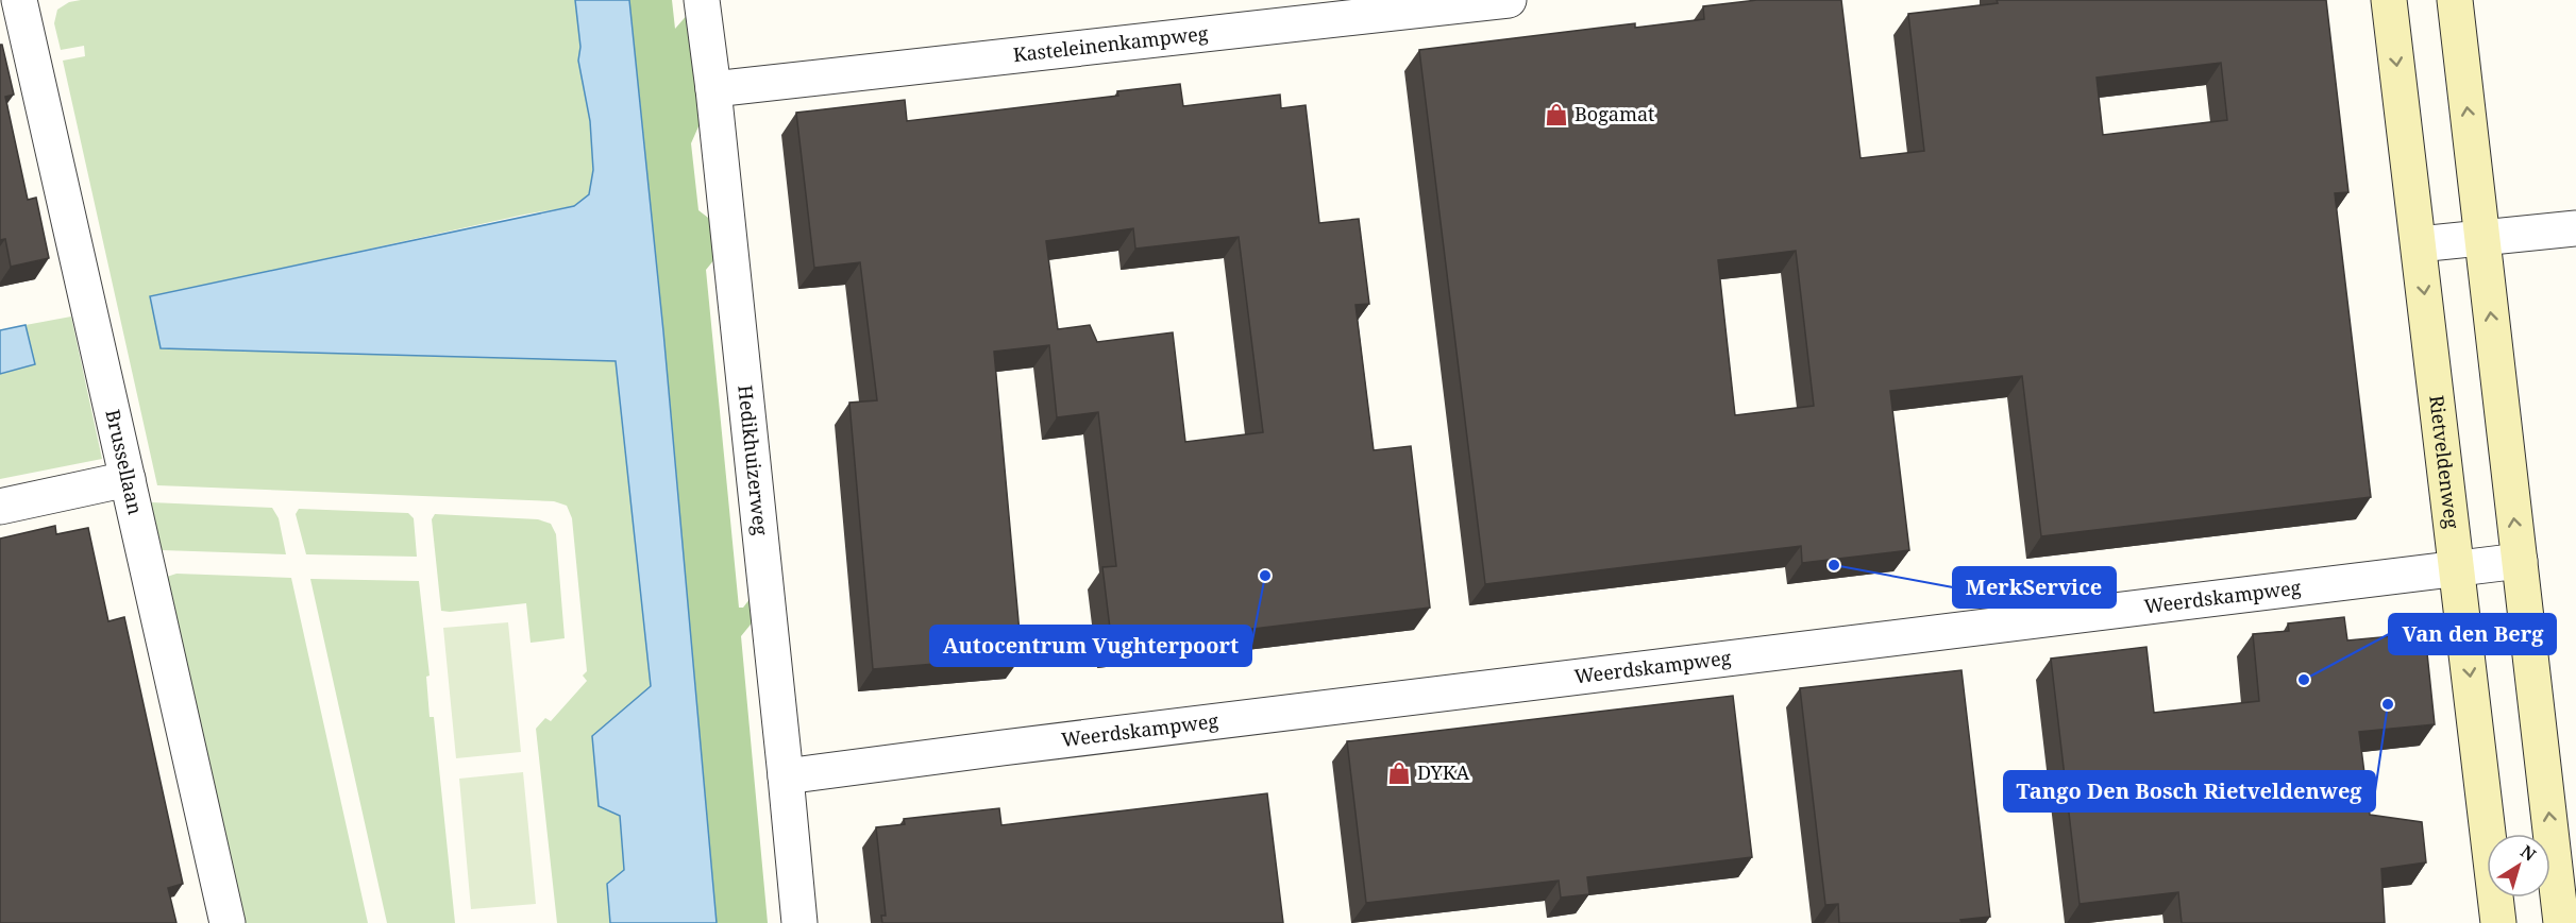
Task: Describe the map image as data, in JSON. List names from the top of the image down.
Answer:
{
  "streets": {
    "main road": ["Rietveldenweg"],
    "street": [
      "Kasteleinenkampweg",
      "Hedikhuizerweg",
      "Brussellaan",
      "Weerdskampweg"
    ]
  },
  "crossings": [
    ["Kasteleinenkampweg", "Hedikhuizerweg"],
    ["Hedikhuizerweg", "Weerdskampweg"],
    ["Rietveldenweg", "Weerdskampweg"]
  ],
  "places": {
    "shop": ["Bogamat", "DYKA"],
    "other": [
      "MerkService",
      "Autocentrum Vughterpoort",
      "Van den Berg",
      "Tango Den Bosch Rietveldenweg"
    ]
  },
  "north": "top right"
}
